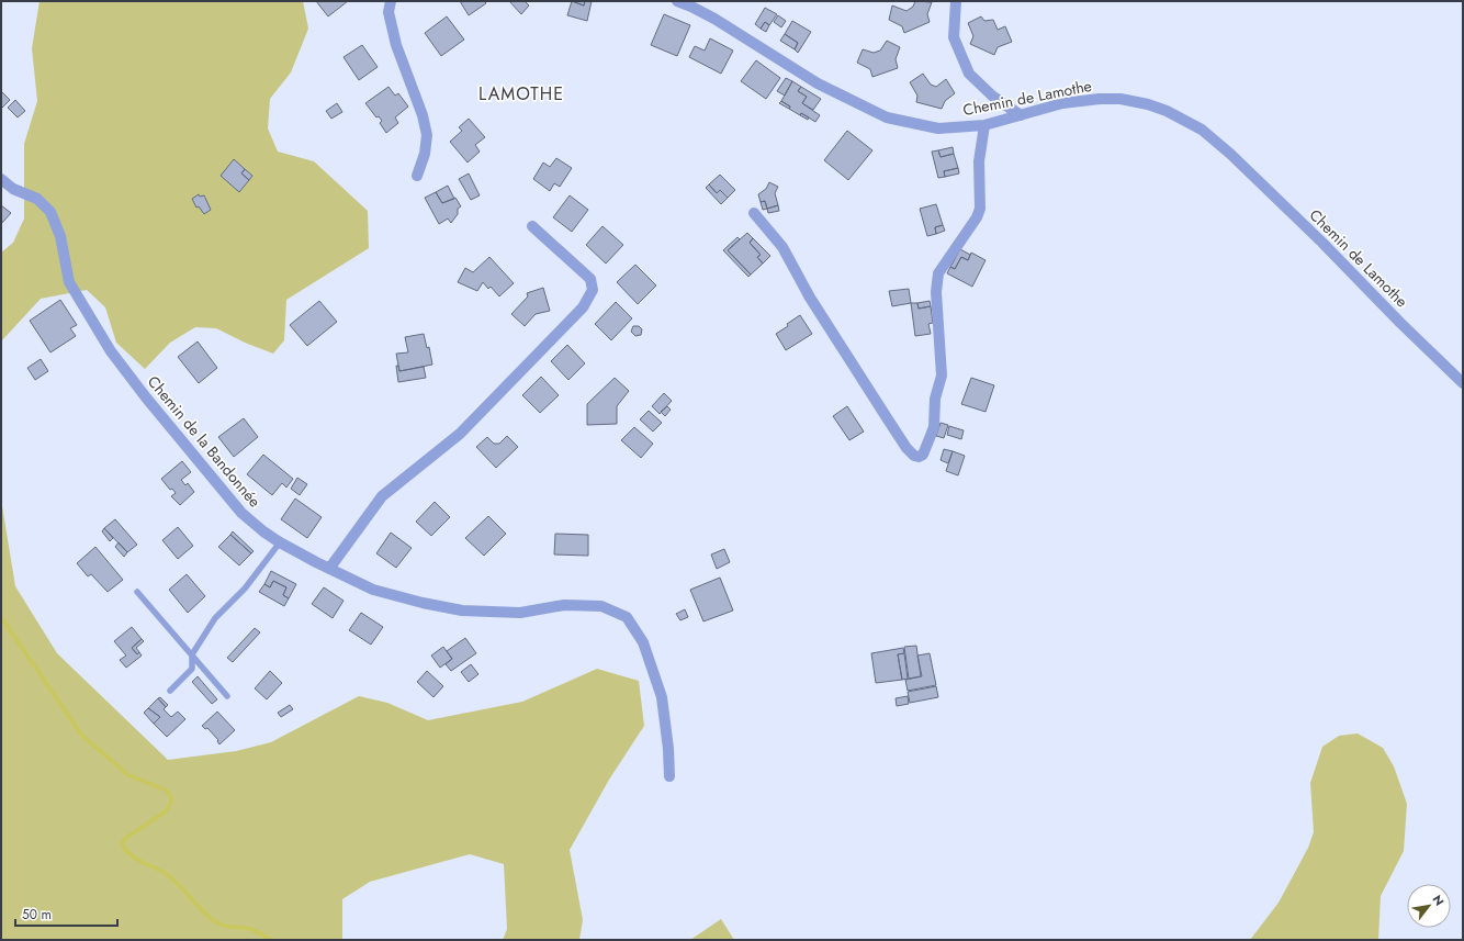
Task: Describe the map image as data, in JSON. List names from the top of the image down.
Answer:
{
  "streets": {
    "street": ["Chemin de Lamothe", "Chemin de la Bandonnée"]
  },
  "districts": ["LAMOTHE"],
  "scale_bar": "50 m",
  "north": "top right"
}
